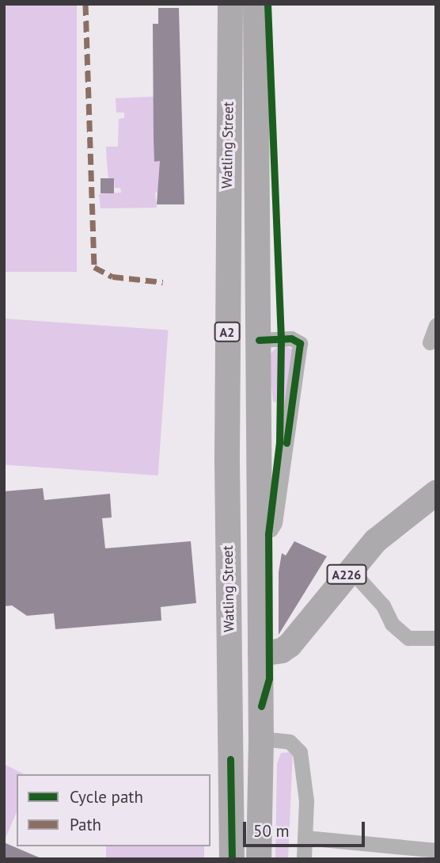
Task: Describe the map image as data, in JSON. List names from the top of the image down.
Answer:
{
  "streets": {
    "main road": ["Watling Street", "A2", "A226"]
  },
  "crossings": [
    ["Watling Street", "A2"],
    ["Watling Street", "A226"],
    ["A2", "A226"]
  ],
  "legend": ["Cycle path", "Path"],
  "scale_bar": "50 m"
}
